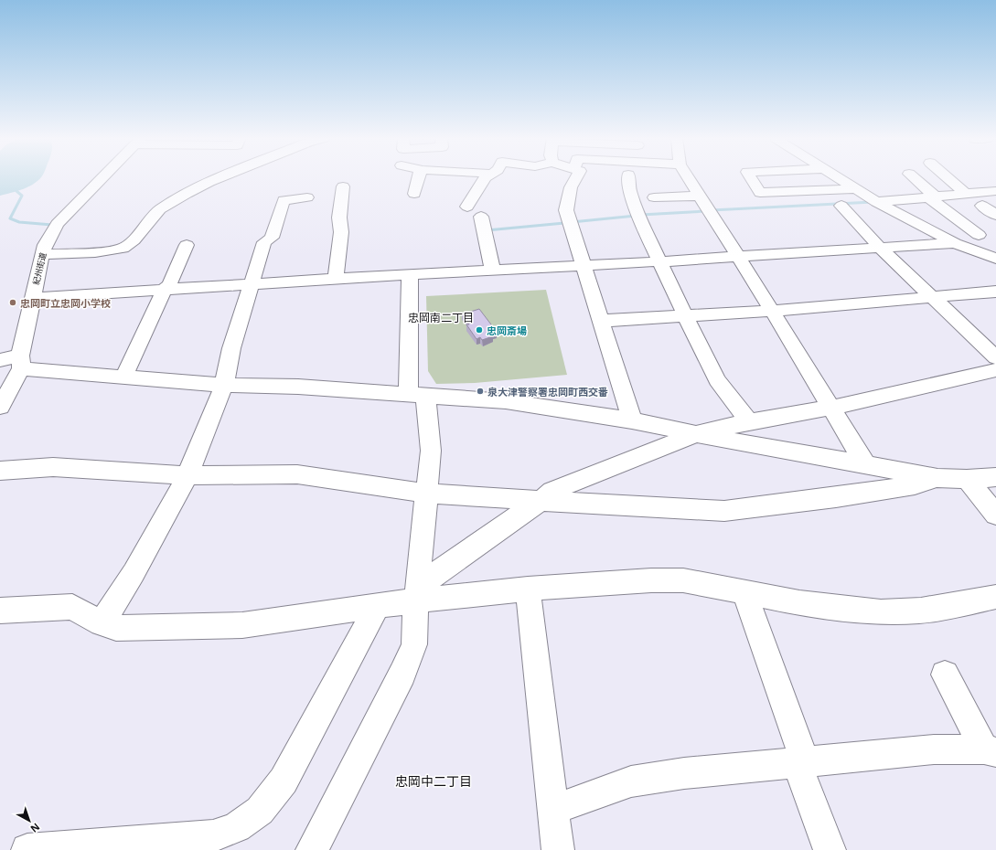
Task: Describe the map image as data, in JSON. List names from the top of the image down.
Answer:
{
  "streets": {
    "street": ["紀州街道"]
  },
  "districts": ["忠岡南二丁目", "忠岡中二丁目"],
  "places": ["忠岡町立忠岡小学校", "忠岡斎場", "泉大津警察署忠岡町西交番"],
  "north": "bottom right"
}
